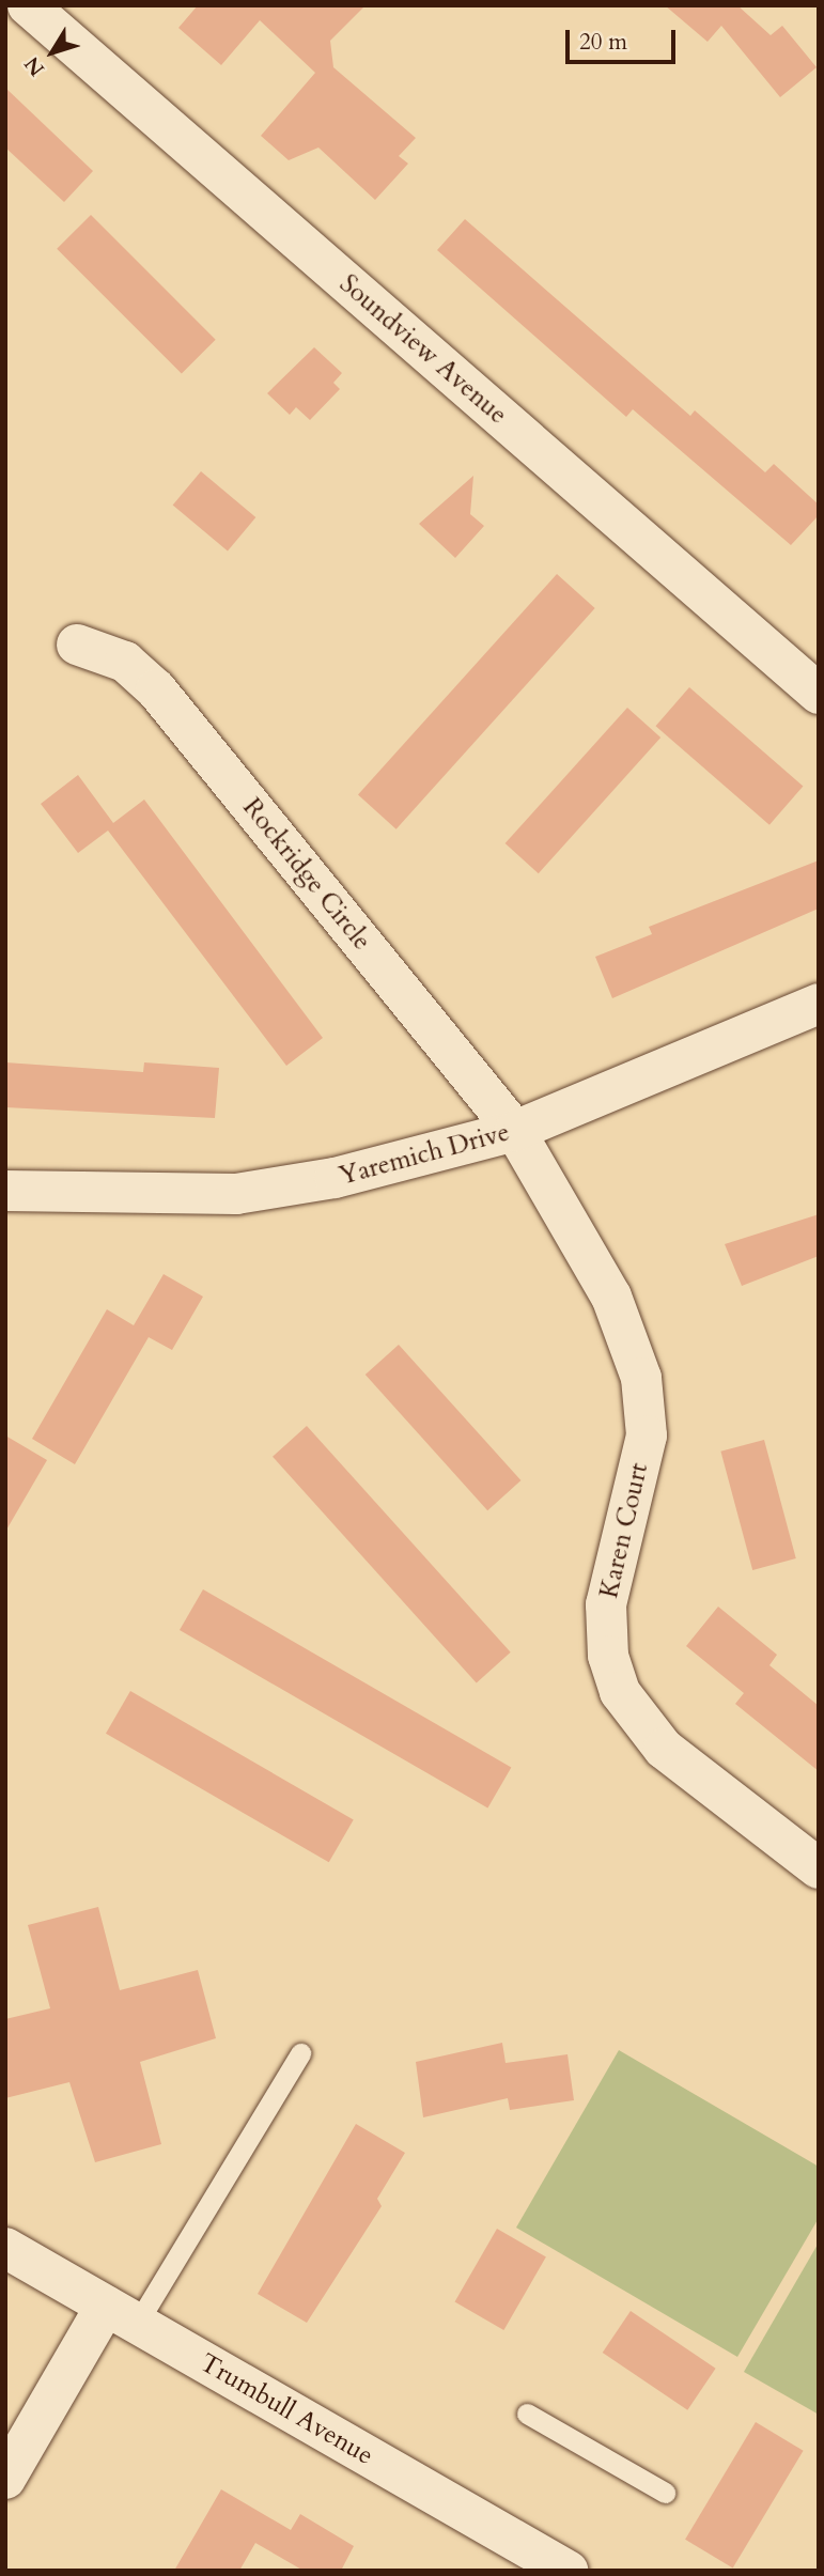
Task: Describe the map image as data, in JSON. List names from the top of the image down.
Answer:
{
  "streets": {
    "street": [
      "Soundview Avenue",
      "Rockridge Circle",
      "Yaremich Drive",
      "Karen Court",
      "Trumbull Avenue"
    ]
  },
  "crossings": [
    ["Rockridge Circle", "Yaremich Drive"],
    ["Rockridge Circle", "Karen Court"],
    ["Yaremich Drive", "Karen Court"]
  ],
  "scale_bar": "20 m",
  "north": "bottom left"
}
